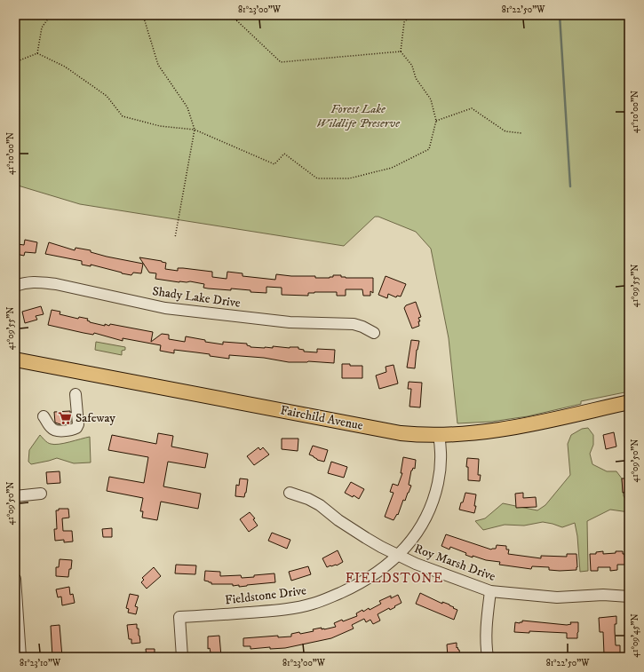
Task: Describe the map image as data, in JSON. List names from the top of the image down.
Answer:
{
  "streets": {
    "main road": ["Fairchild Avenue"],
    "street": ["Shady Lake Drive", "Roy Marsh Drive", "Fieldstone Drive"]
  },
  "crossings": [
    ["Fairchild Avenue", "Fieldstone Drive"],
    ["Roy Marsh Drive", "Fieldstone Drive"]
  ],
  "districts": ["FIELDSTONE"],
  "parks": ["Forest Lake Wildlife Preserve"],
  "places": {
    "supermarket": ["Safeway"]
  },
  "coordinates": [
    "81°23'00\"W",
    "81°22'50\"W",
    "41°10'00\"N",
    "41°09'55\"N",
    "41°09'50\"N",
    "41°09'45\"N",
    "81°23'10\"W"
  ]
}
